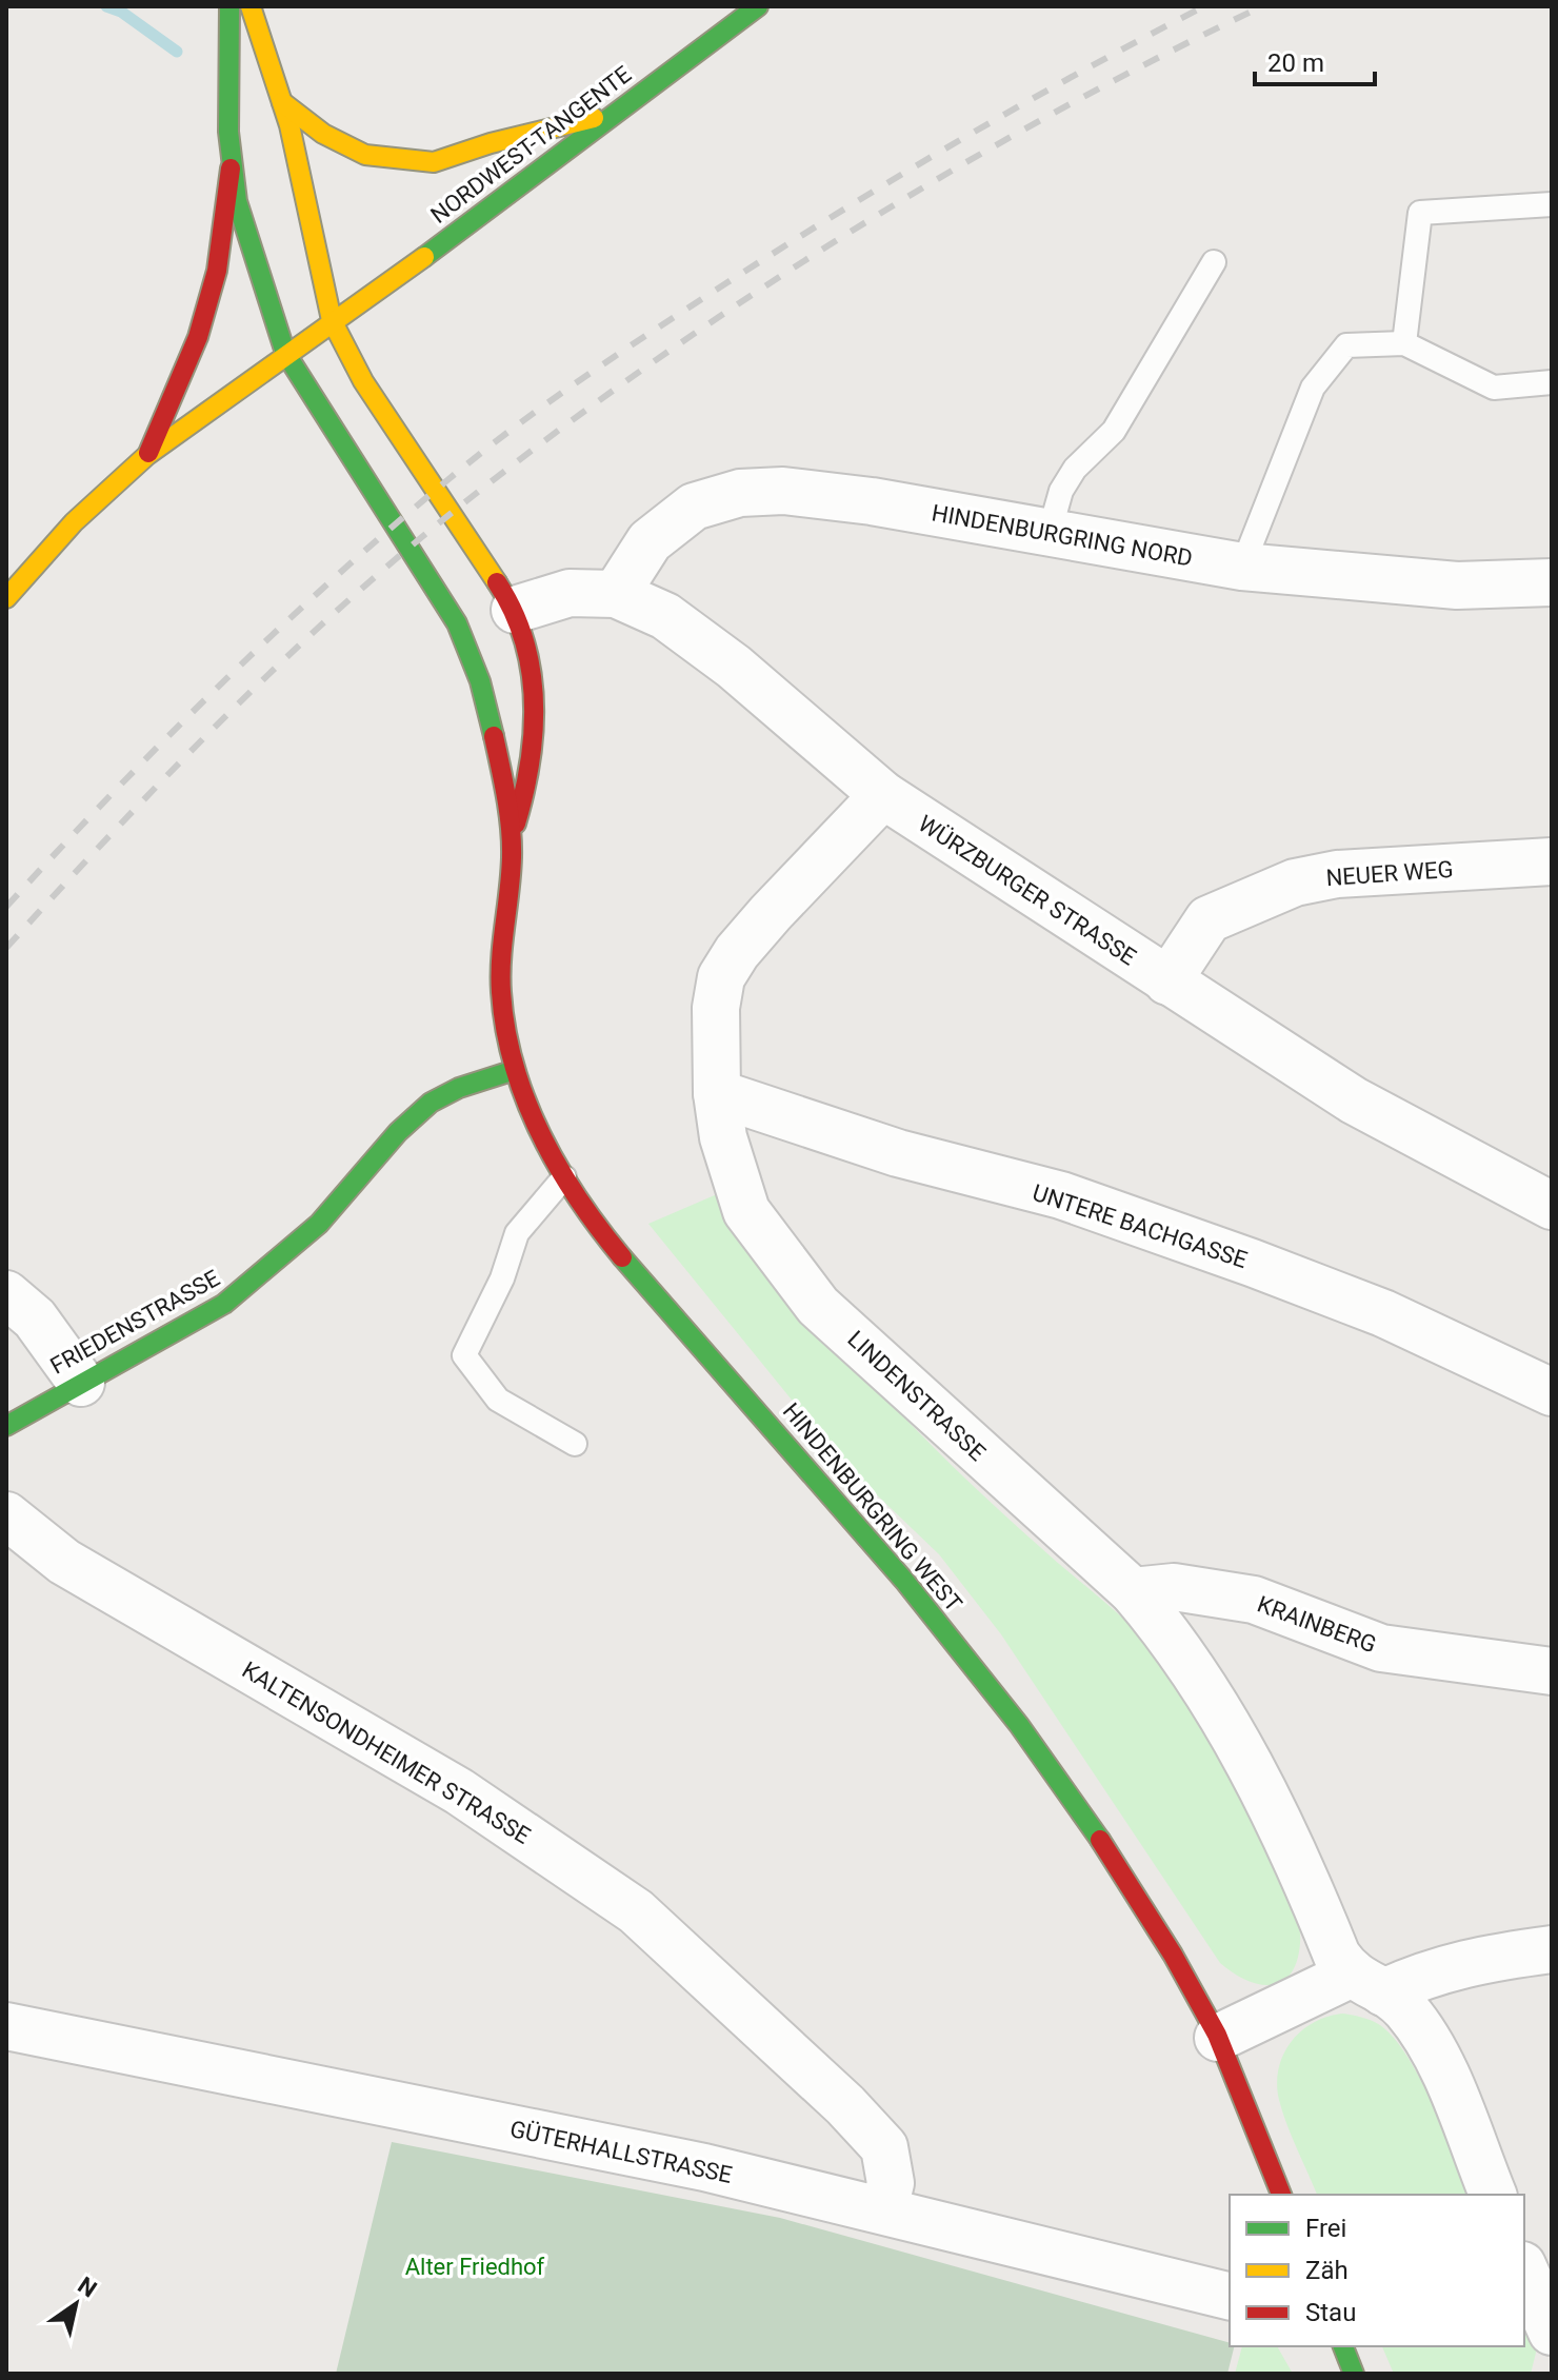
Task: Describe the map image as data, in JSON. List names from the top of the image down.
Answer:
{
  "streets": {
    "main road": ["NORDWEST-TANGENTE", "FRIEDENSTRASSE", "HINDENBURGRING WEST"],
    "street": [
      "HINDENBURGRING NORD",
      "NEUER WEG",
      "WÜRZBURGER STRASSE",
      "UNTERE BACHGASSE",
      "LINDENSTRASSE",
      "KRAINBERG",
      "KALTENSONDHEIMER STRASSE",
      "GÜTERHALLSTRASSE"
    ]
  },
  "crossings": [
    ["HINDENBURGRING NORD", "WÜRZBURGER STRASSE"],
    ["NEUER WEG", "WÜRZBURGER STRASSE"],
    ["WÜRZBURGER STRASSE", "LINDENSTRASSE"],
    ["UNTERE BACHGASSE", "LINDENSTRASSE"],
    ["FRIEDENSTRASSE", "HINDENBURGRING WEST"],
    ["LINDENSTRASSE", "KRAINBERG"],
    ["KALTENSONDHEIMER STRASSE", "GÜTERHALLSTRASSE"]
  ],
  "parks": ["Alter Friedhof"],
  "legend": ["Frei", "Zäh", "Stau"],
  "scale_bar": "20 m",
  "north": "top right"
}
